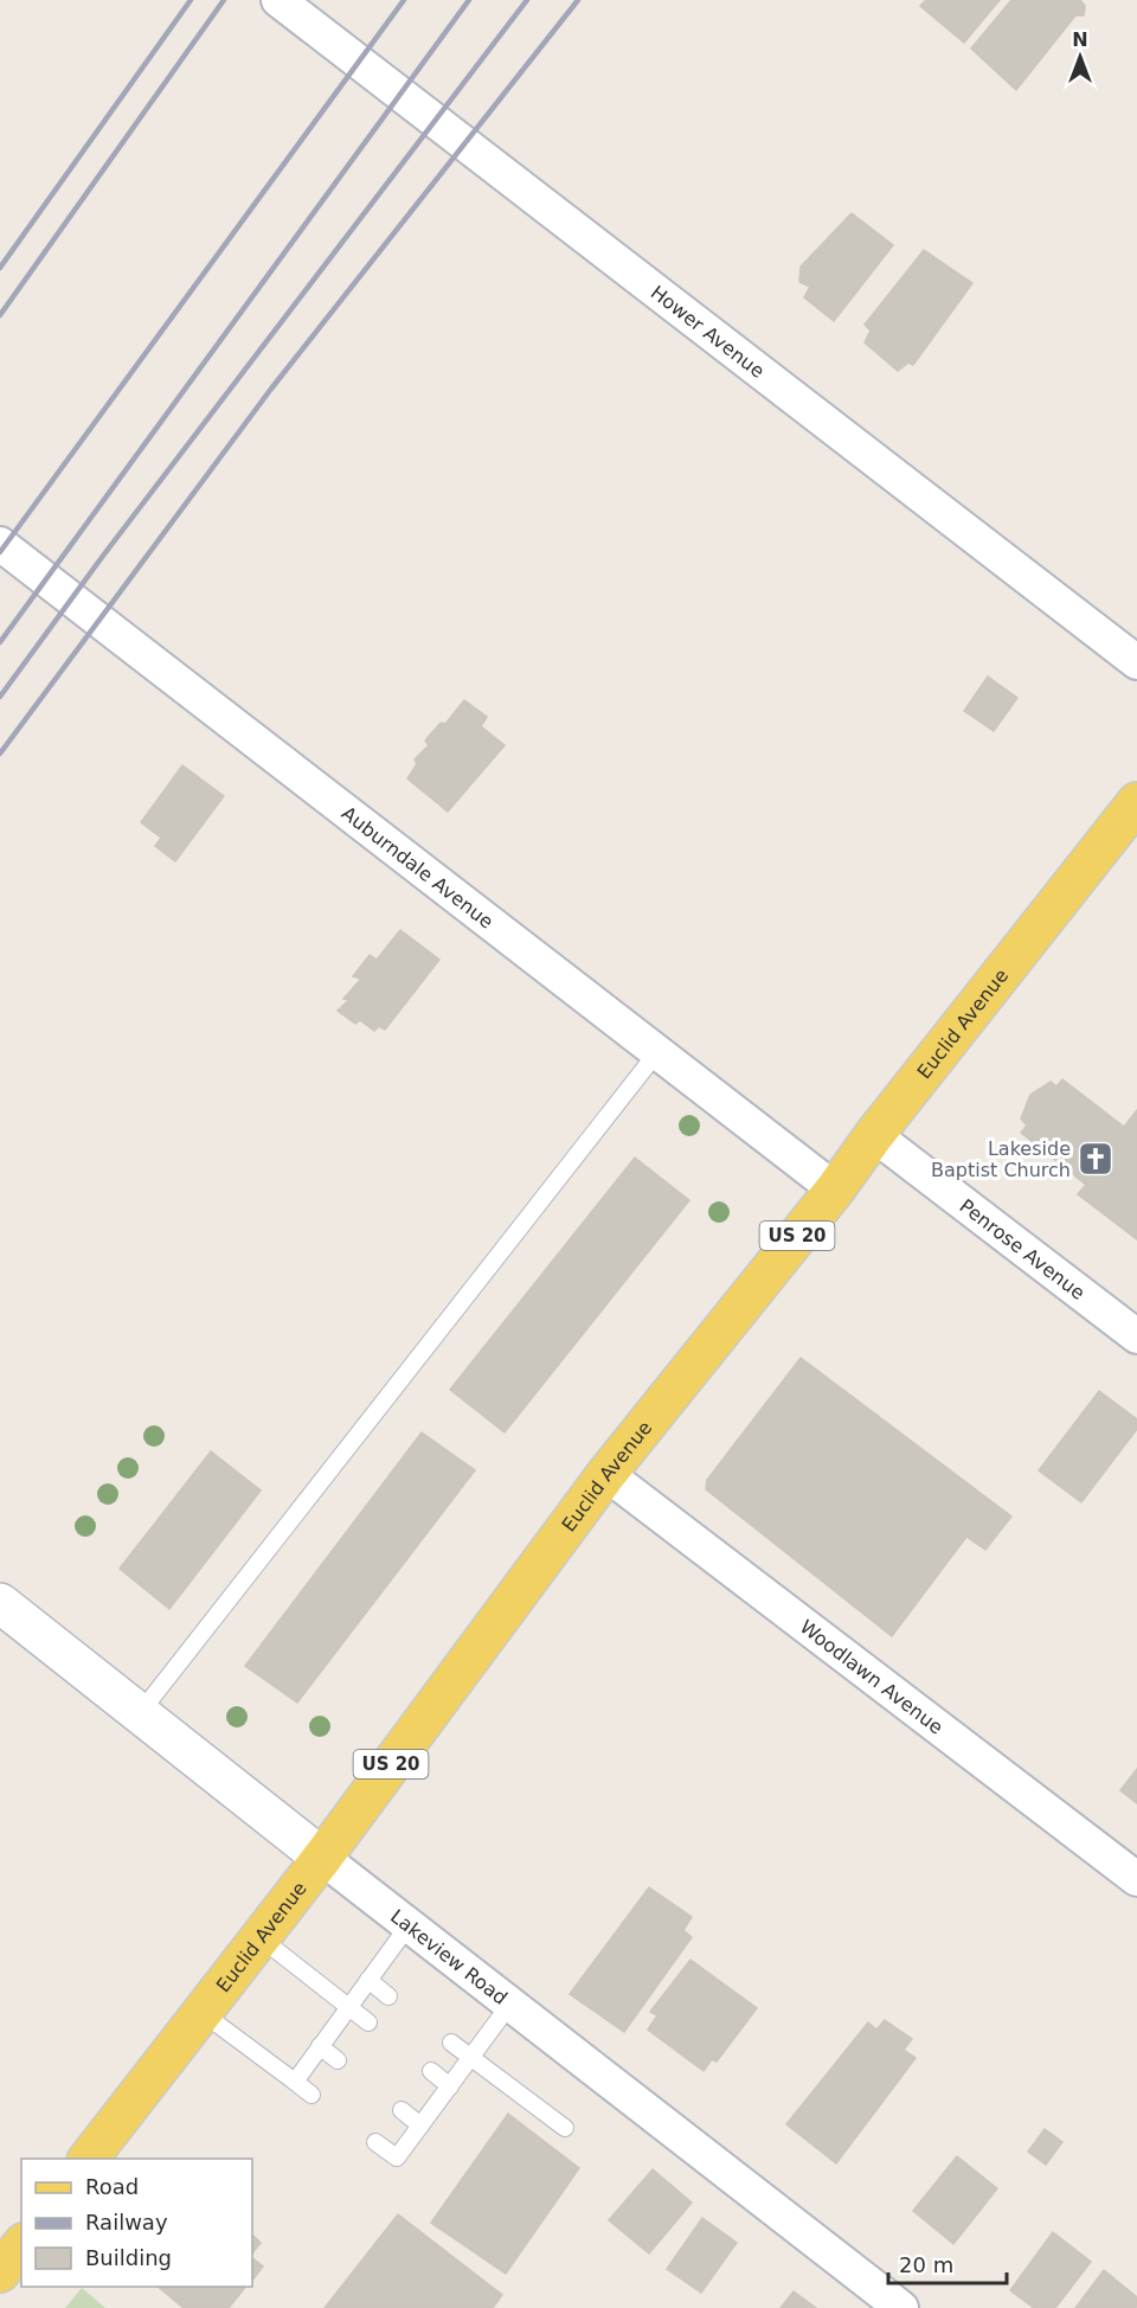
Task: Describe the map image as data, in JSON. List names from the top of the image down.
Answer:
{
  "streets": {
    "main road": ["Euclid Avenue", "US 20"],
    "street": [
      "Hower Avenue",
      "Auburndale Avenue",
      "Penrose Avenue",
      "Woodlawn Avenue",
      "Lakeview Road"
    ]
  },
  "crossings": [
    ["Auburndale Avenue", "Euclid Avenue"],
    ["Euclid Avenue", "Penrose Avenue"],
    ["Euclid Avenue", "Woodlawn Avenue"],
    ["Euclid Avenue", "Lakeview Road"]
  ],
  "places": {
    "church": ["Lakeside Baptist Church"]
  },
  "legend": ["Road", "Railway", "Building"],
  "scale_bar": "20 m",
  "north": "top"
}
